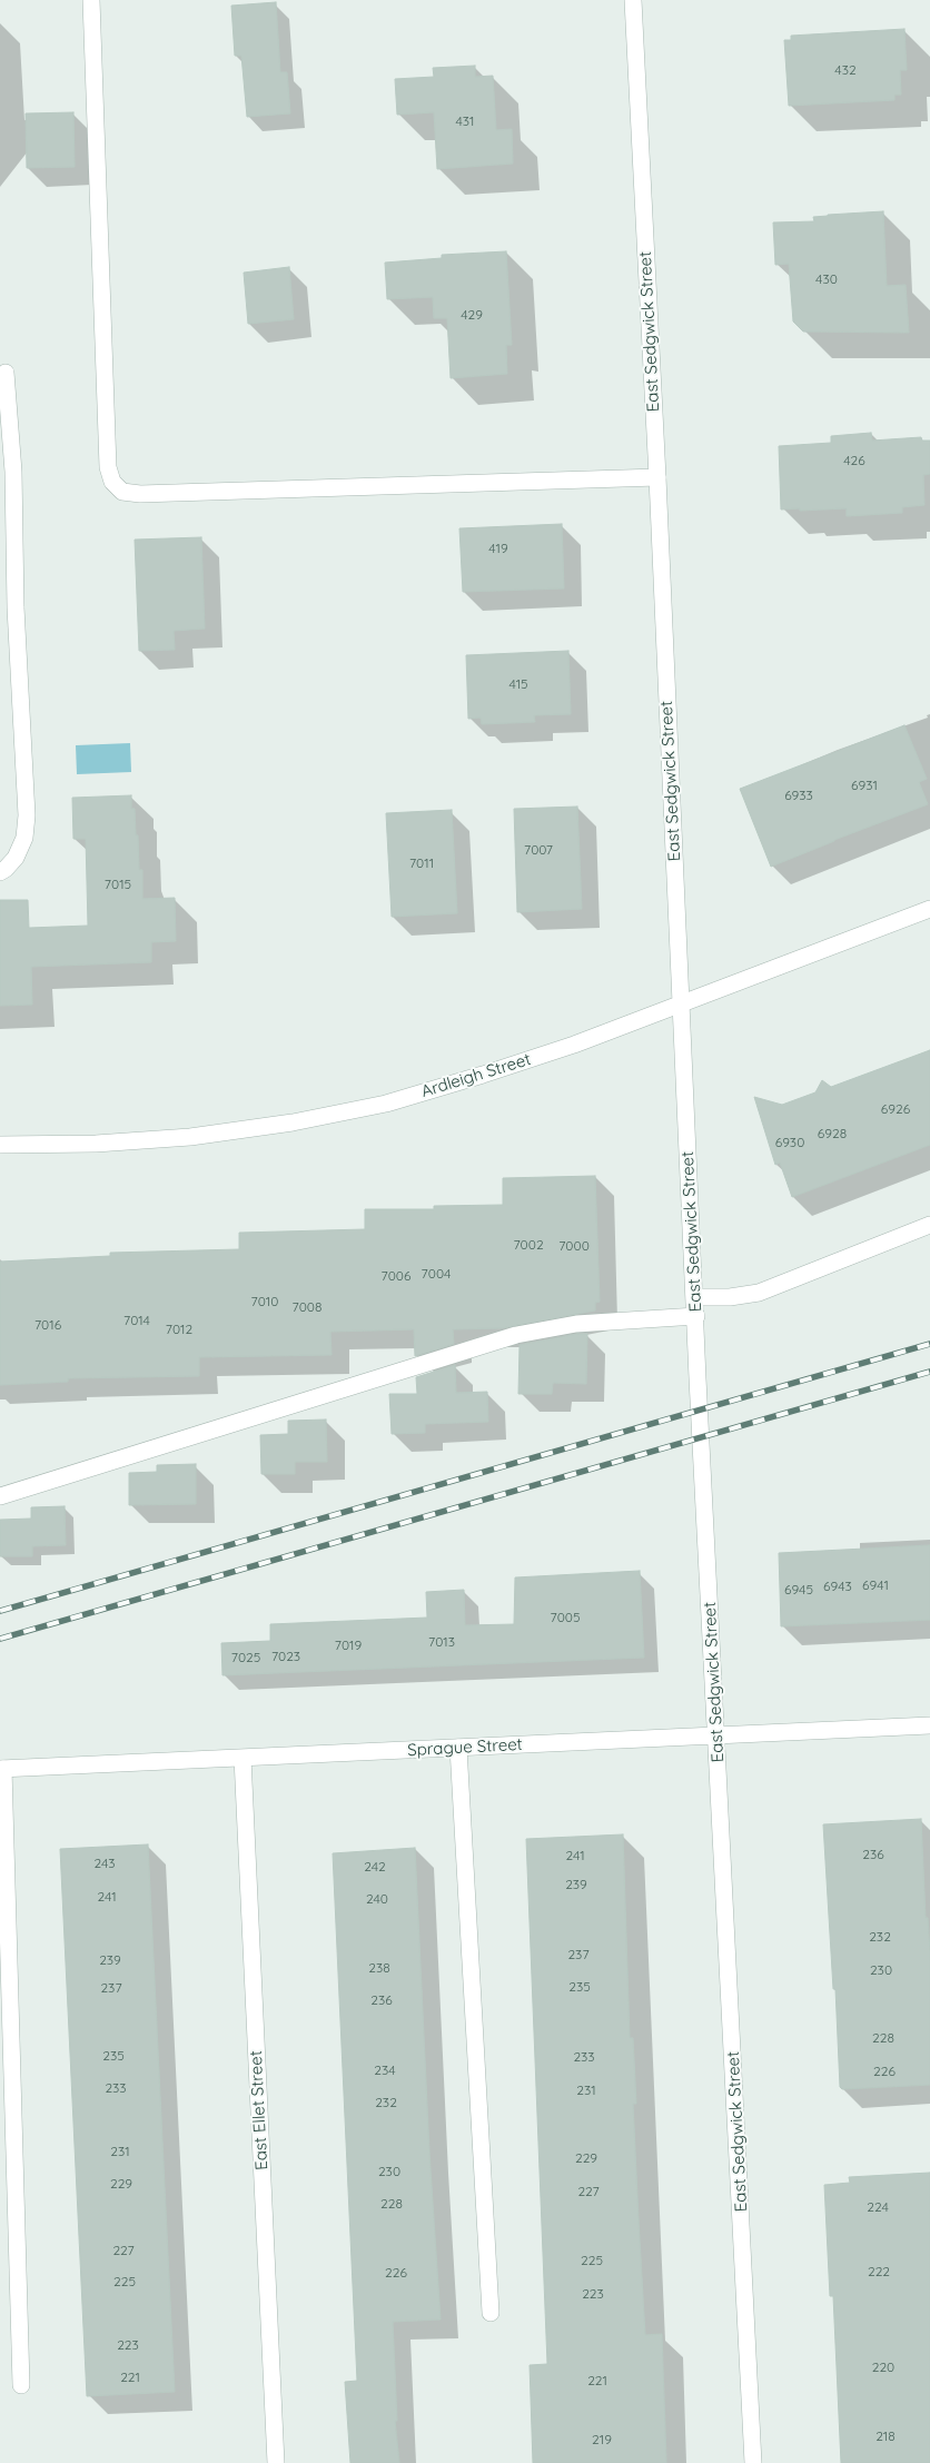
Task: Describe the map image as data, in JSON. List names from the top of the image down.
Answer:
{
  "streets": {
    "street": [
      "East Sedgwick Street",
      "Ardleigh Street",
      "Sprague Street",
      "East Ellet Street"
    ]
  },
  "crossings": [
    ["East Sedgwick Street", "Ardleigh Street"],
    ["East Sedgwick Street", "Sprague Street"],
    ["Sprague Street", "East Ellet Street"]
  ],
  "house_numbers": [
    "432",
    "431",
    "430",
    "429",
    "426",
    "419",
    "415",
    "6931",
    "6933",
    "7007",
    "7011",
    "7015",
    "6926",
    "6928",
    "6930",
    "7002",
    "7000",
    "7004",
    "7006",
    "7010",
    "7008",
    "7014",
    "7016",
    "7012",
    "6941",
    "6943",
    "6945",
    "7005",
    "7013",
    "7019",
    "7023",
    "7025",
    "236",
    "241",
    "243",
    "242",
    "239",
    "241",
    "240",
    "232",
    "237",
    "239",
    "238",
    "230",
    "235",
    "237",
    "236",
    "228",
    "235",
    "233",
    "234",
    "226",
    "233",
    "231",
    "232",
    "231",
    "229",
    "230",
    "229",
    "227",
    "228",
    "224",
    "227",
    "225",
    "222",
    "226",
    "225",
    "223",
    "223",
    "220",
    "221",
    "221",
    "218",
    "219"
  ]
}
